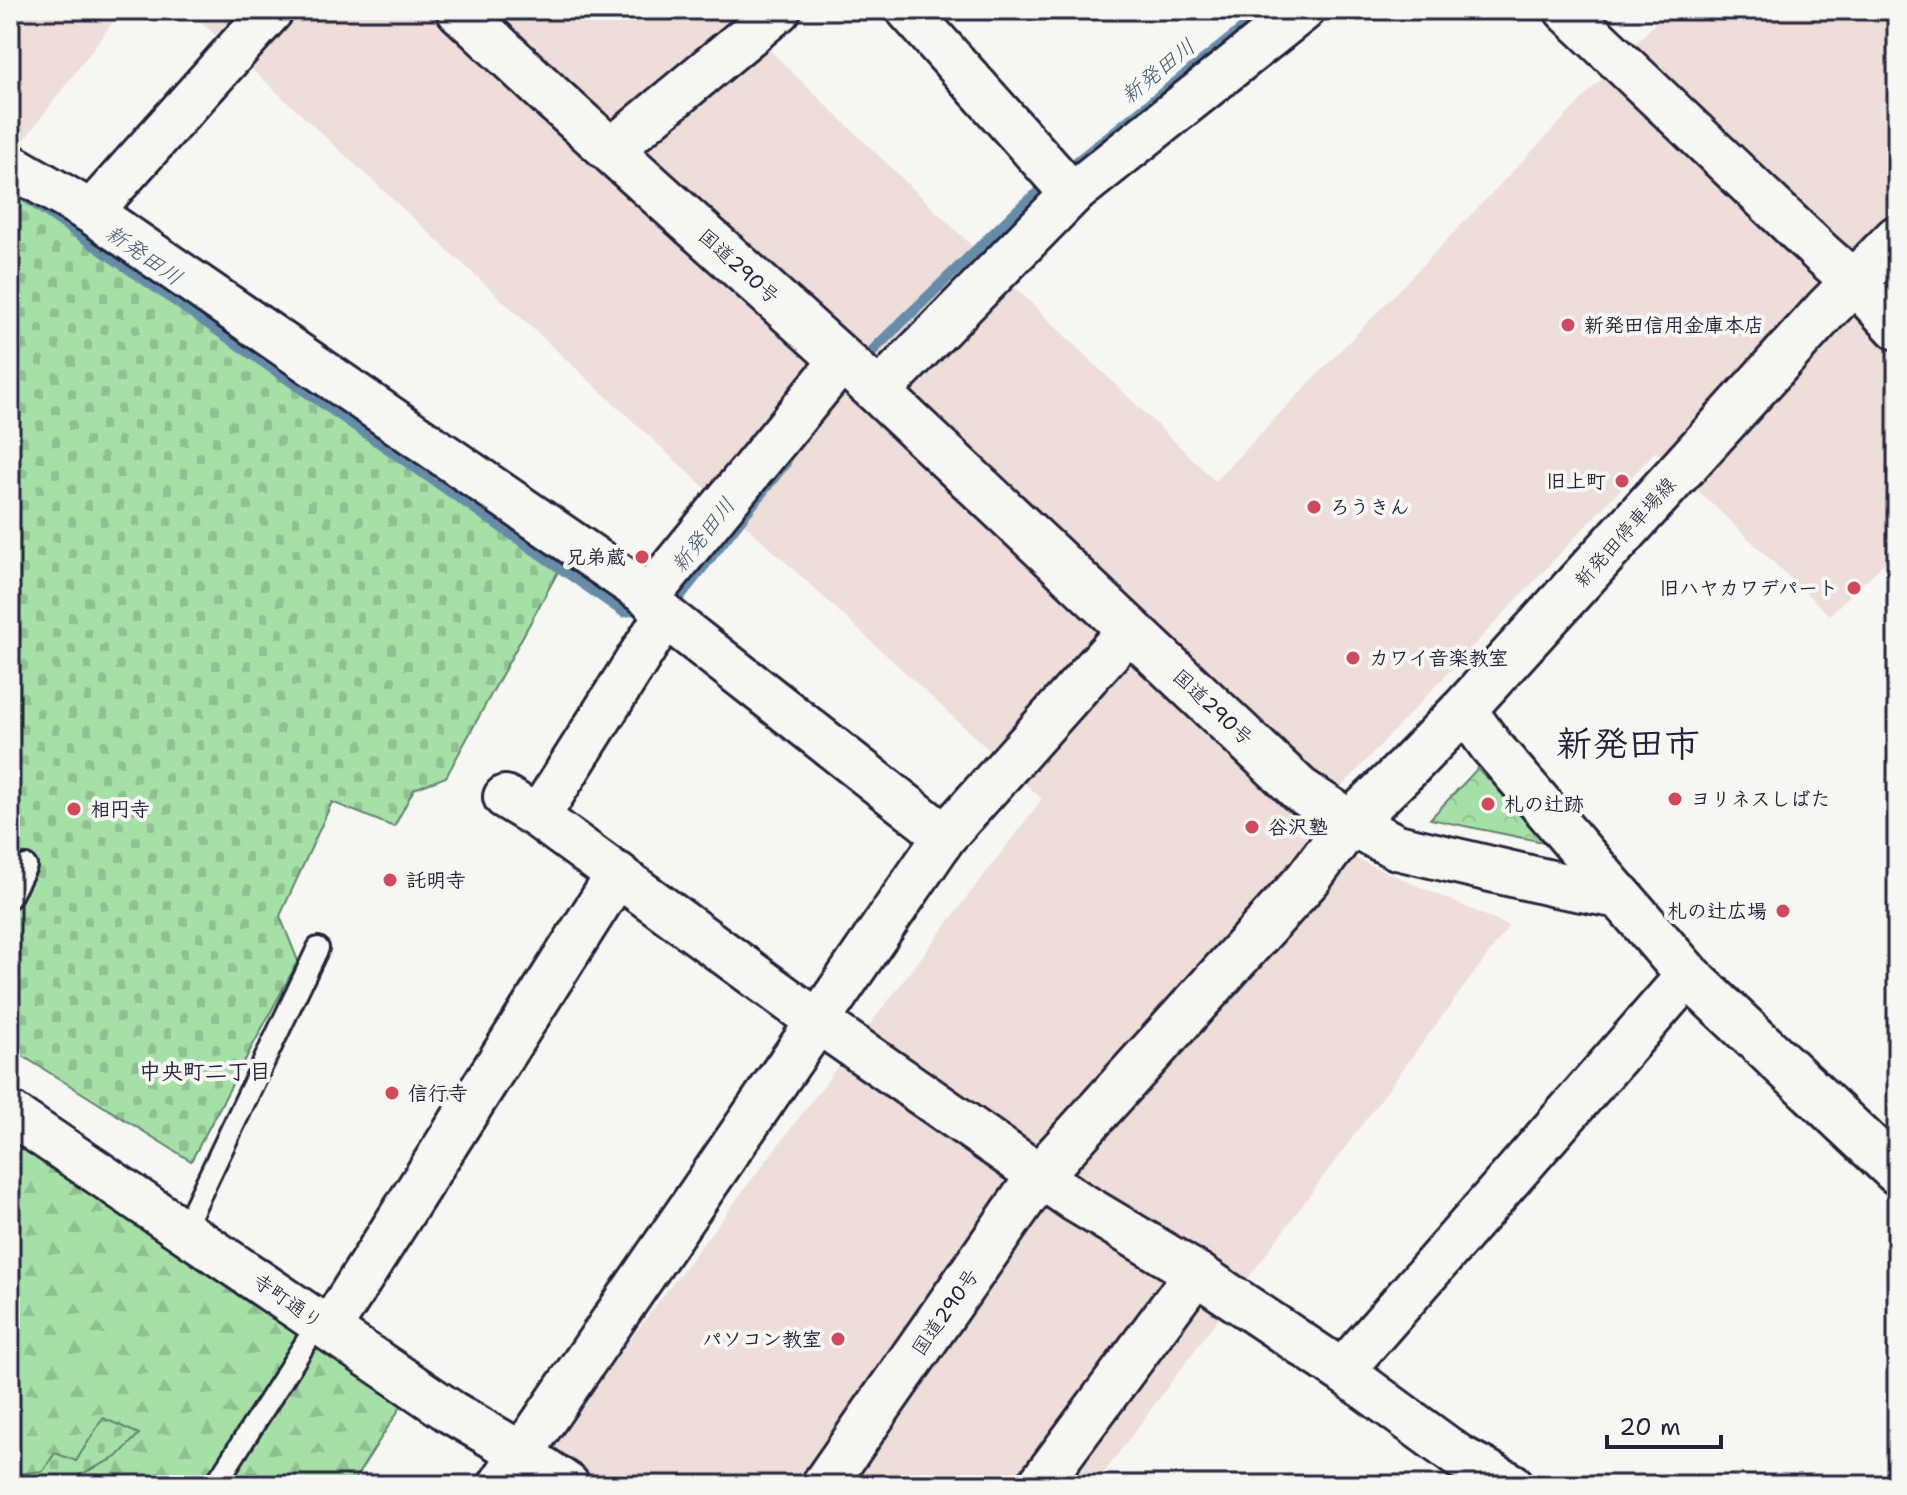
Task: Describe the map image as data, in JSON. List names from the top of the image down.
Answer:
{
  "streets": {
    "main road": ["国道290号", "新発田停車場線"],
    "street": ["寺町通り"]
  },
  "crossings": [
    ["国道290号", "新発田停車場線"]
  ],
  "districts": ["新発田市", "中央町二丁目"],
  "water": ["新発田川"],
  "places": [
    "新発田信用金庫本店",
    "旧上町",
    "ろうきん",
    "兄弟蔵",
    "旧ハヤカワデパート",
    "カワイ音楽教室",
    "ヨリネスしばた",
    "札の辻跡",
    "相円寺",
    "谷沢塾",
    "託明寺",
    "札の辻広場",
    "信行寺",
    "パソコン教室"
  ],
  "scale_bar": "20 m"
}
